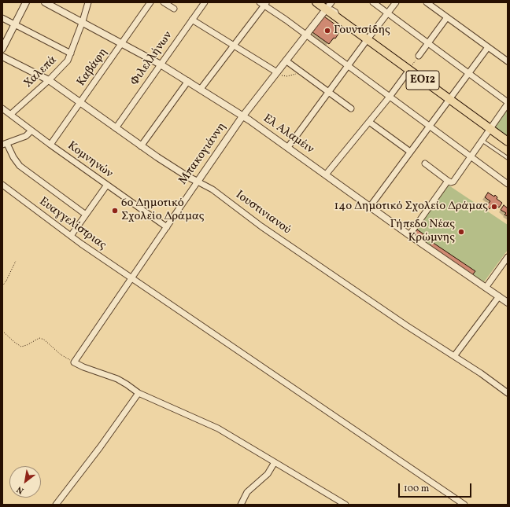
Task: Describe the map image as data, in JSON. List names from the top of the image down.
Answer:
{
  "streets": {
    "main road": ["ΕΟ12"],
    "street": [
      "Φιλελλήνων",
      "Καβάφη",
      "Χαλεπά",
      "Ελ Αλαμέιν",
      "Μπακογιάννη",
      "Κομνηνών",
      "Ιουστινιανού",
      "Ευαγγελίστριας"
    ]
  },
  "crossings": [
    ["Φιλελλήνων", "Ελ Αλαμέιν"],
    ["Φιλελλήνων", "Ιουστινιανού"],
    ["Καβάφη", "Ελ Αλαμέιν"],
    ["Καβάφη", "Κομνηνών"],
    ["Καβάφη", "Ιουστινιανού"],
    ["Χαλεπά", "Ελ Αλαμέιν"],
    ["Χαλεπά", "Κομνηνών"],
    ["Χαλεπά", "Ιουστινιανού"],
    ["ΕΟ12", "Μπακογιάννη"],
    ["Ελ Αλαμέιν", "Μπακογιάννη"],
    ["Μπακογιάννη", "Κομνηνών"],
    ["Μπακογιάννη", "Ιουστινιανού"],
    ["Μπακογιάννη", "Ευαγγελίστριας"]
  ],
  "places": [
    "Γουντσίδης",
    "14ο Δημοτικό Σχολείο Δράμας",
    "6o Δημοτικό Σχολείο Δράμας",
    "Γήπεδο Νέας Κρώμνης"
  ],
  "scale_bar": "100 m",
  "north": "bottom left"
}
